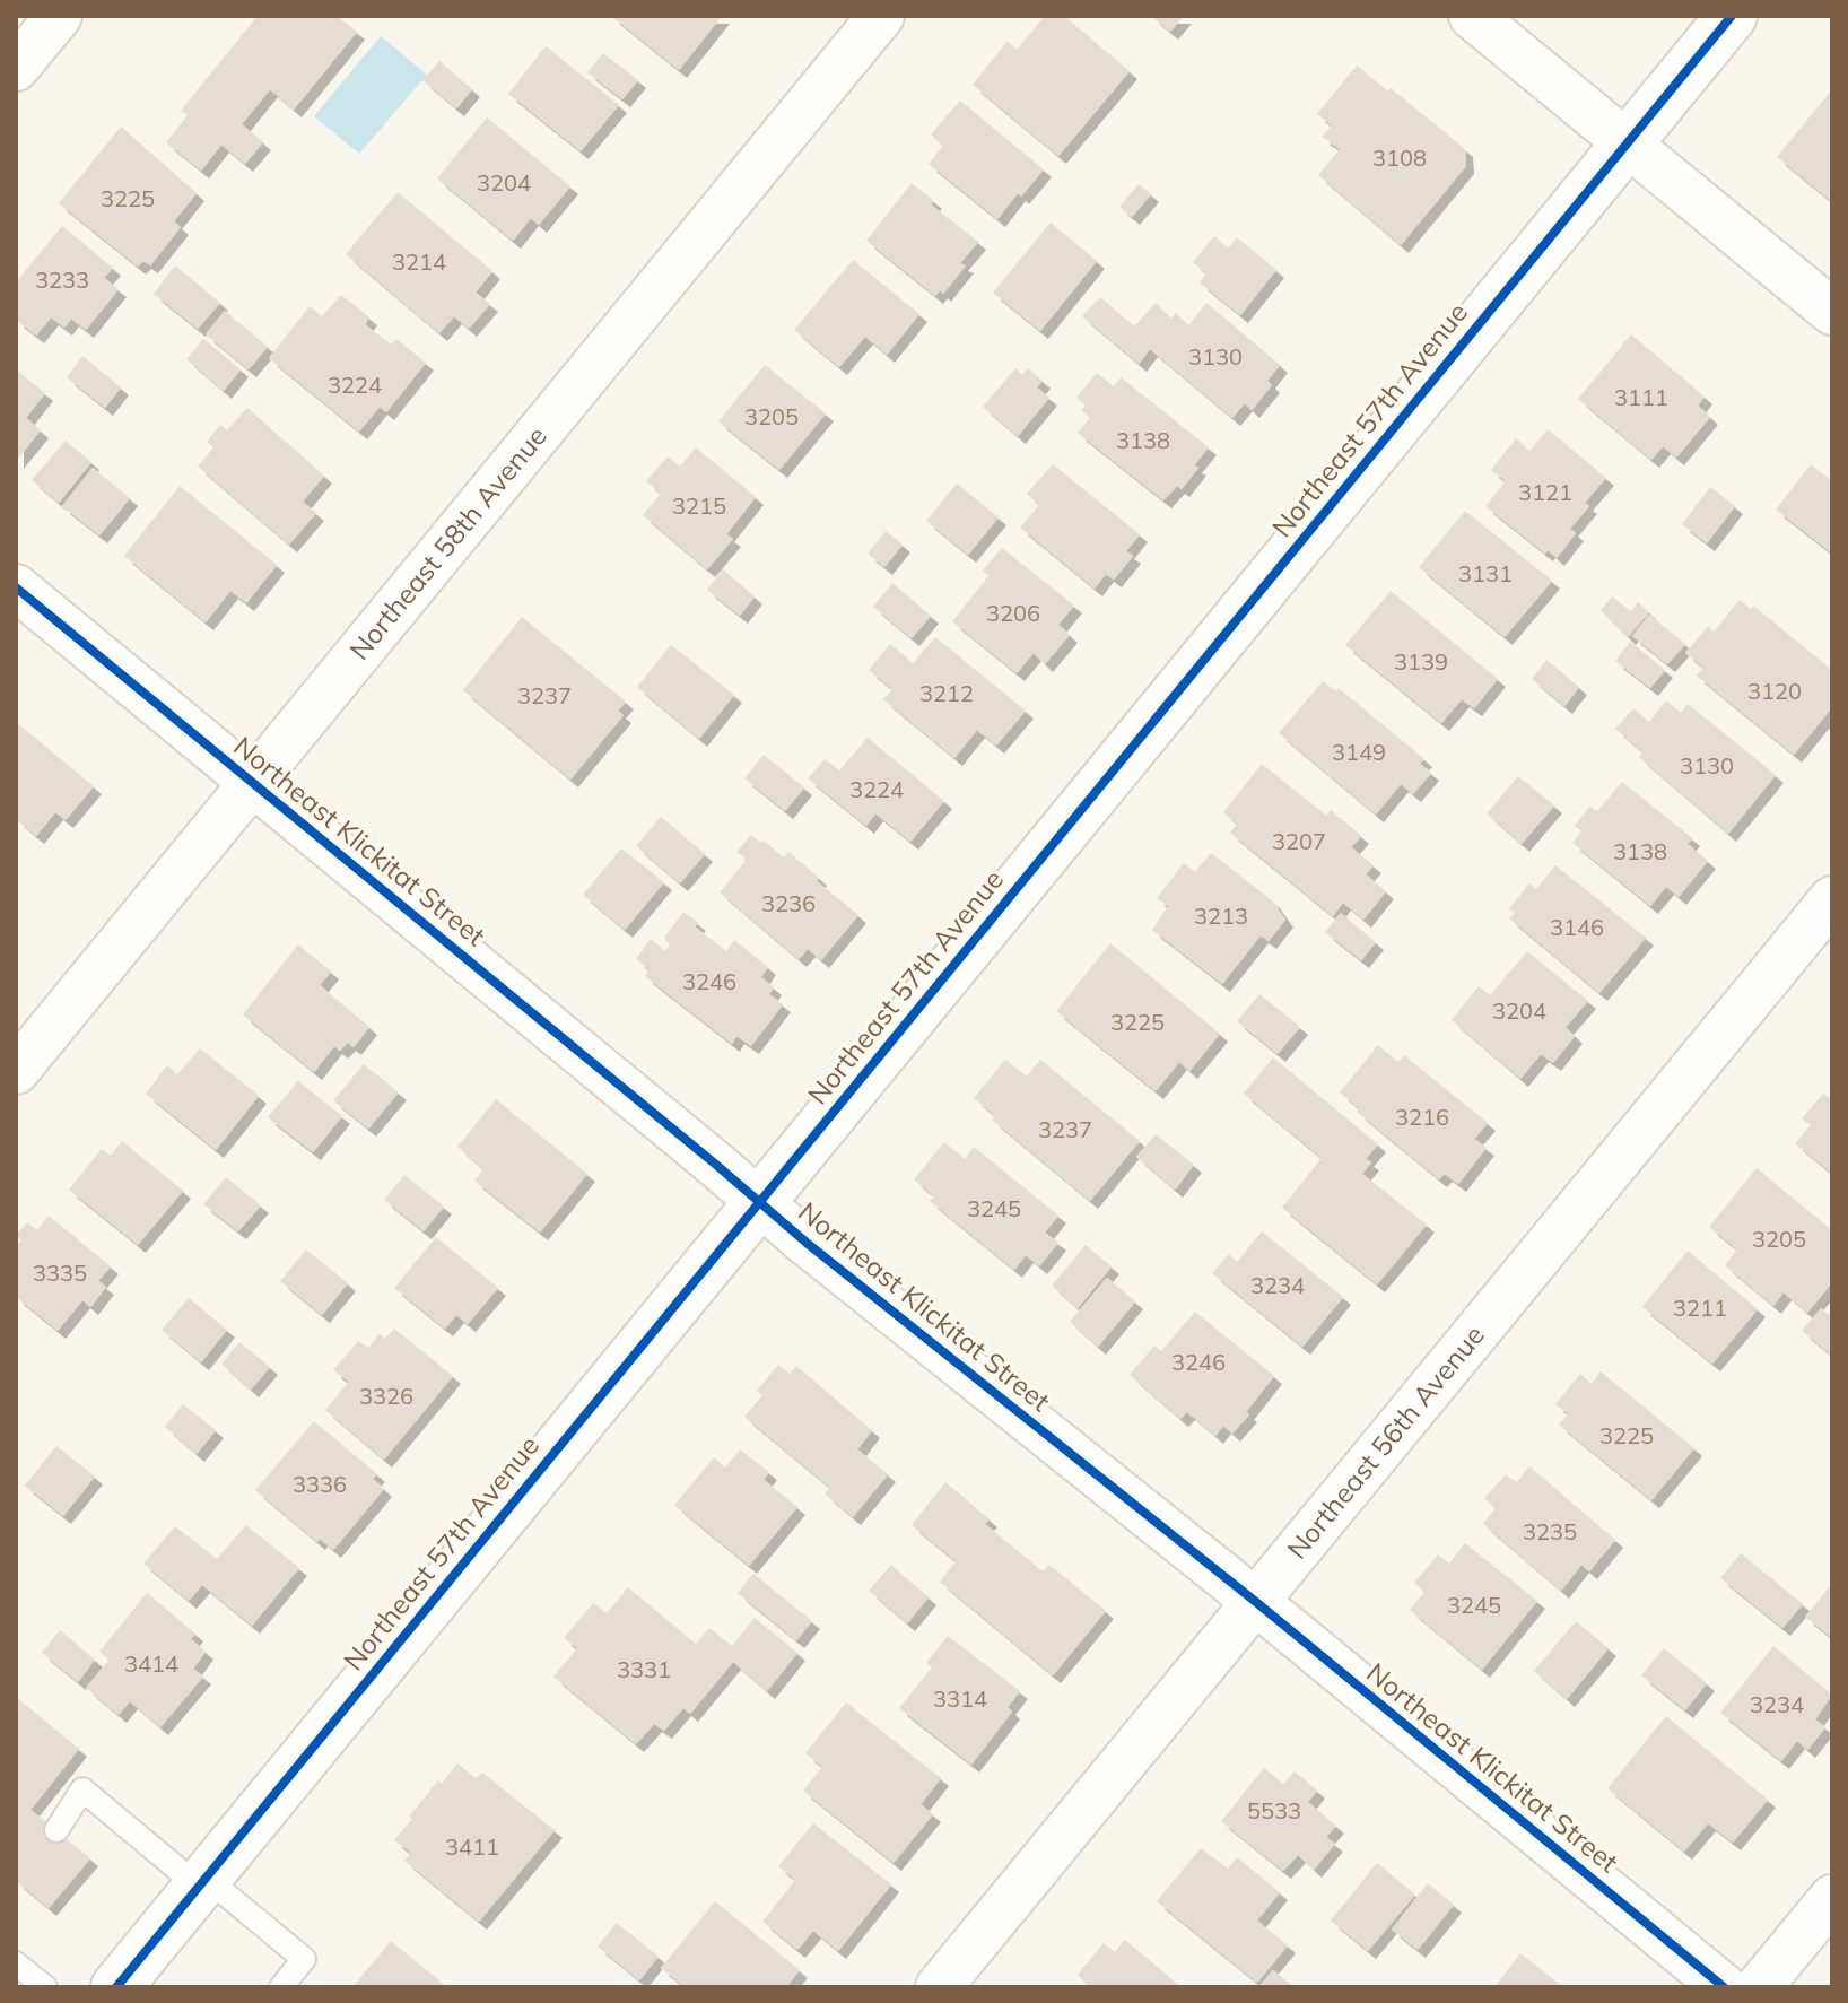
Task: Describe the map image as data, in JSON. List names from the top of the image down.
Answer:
{
  "streets": {
    "main road": ["Northeast 57th Avenue"],
    "street": ["Northeast 58th Avenue", "Northeast Klickitat Street", "Northeast 56th Avenue"]
  },
  "crossings": [
    ["Northeast 57th Avenue", "Northeast Klickitat Street"],
    ["Northeast 58th Avenue", "Northeast Klickitat Street"],
    ["Northeast Klickitat Street", "Northeast 56th Avenue"]
  ],
  "house_numbers": [
    "3108",
    "3204",
    "3225",
    "3214",
    "3233",
    "3130",
    "3224",
    "3111",
    "3205",
    "3138",
    "3121",
    "3215",
    "3131",
    "3206",
    "3139",
    "3120",
    "3212",
    "3237",
    "3149",
    "3130",
    "3224",
    "3207",
    "3138",
    "3236",
    "3213",
    "3146",
    "3246",
    "3204",
    "3225",
    "3216",
    "3237",
    "3245",
    "3205",
    "3335",
    "3234",
    "3211",
    "3246",
    "3326",
    "3225",
    "3336",
    "3235",
    "3245",
    "3414",
    "3331",
    "3314",
    "3234",
    "5533",
    "3411"
  ]
}
